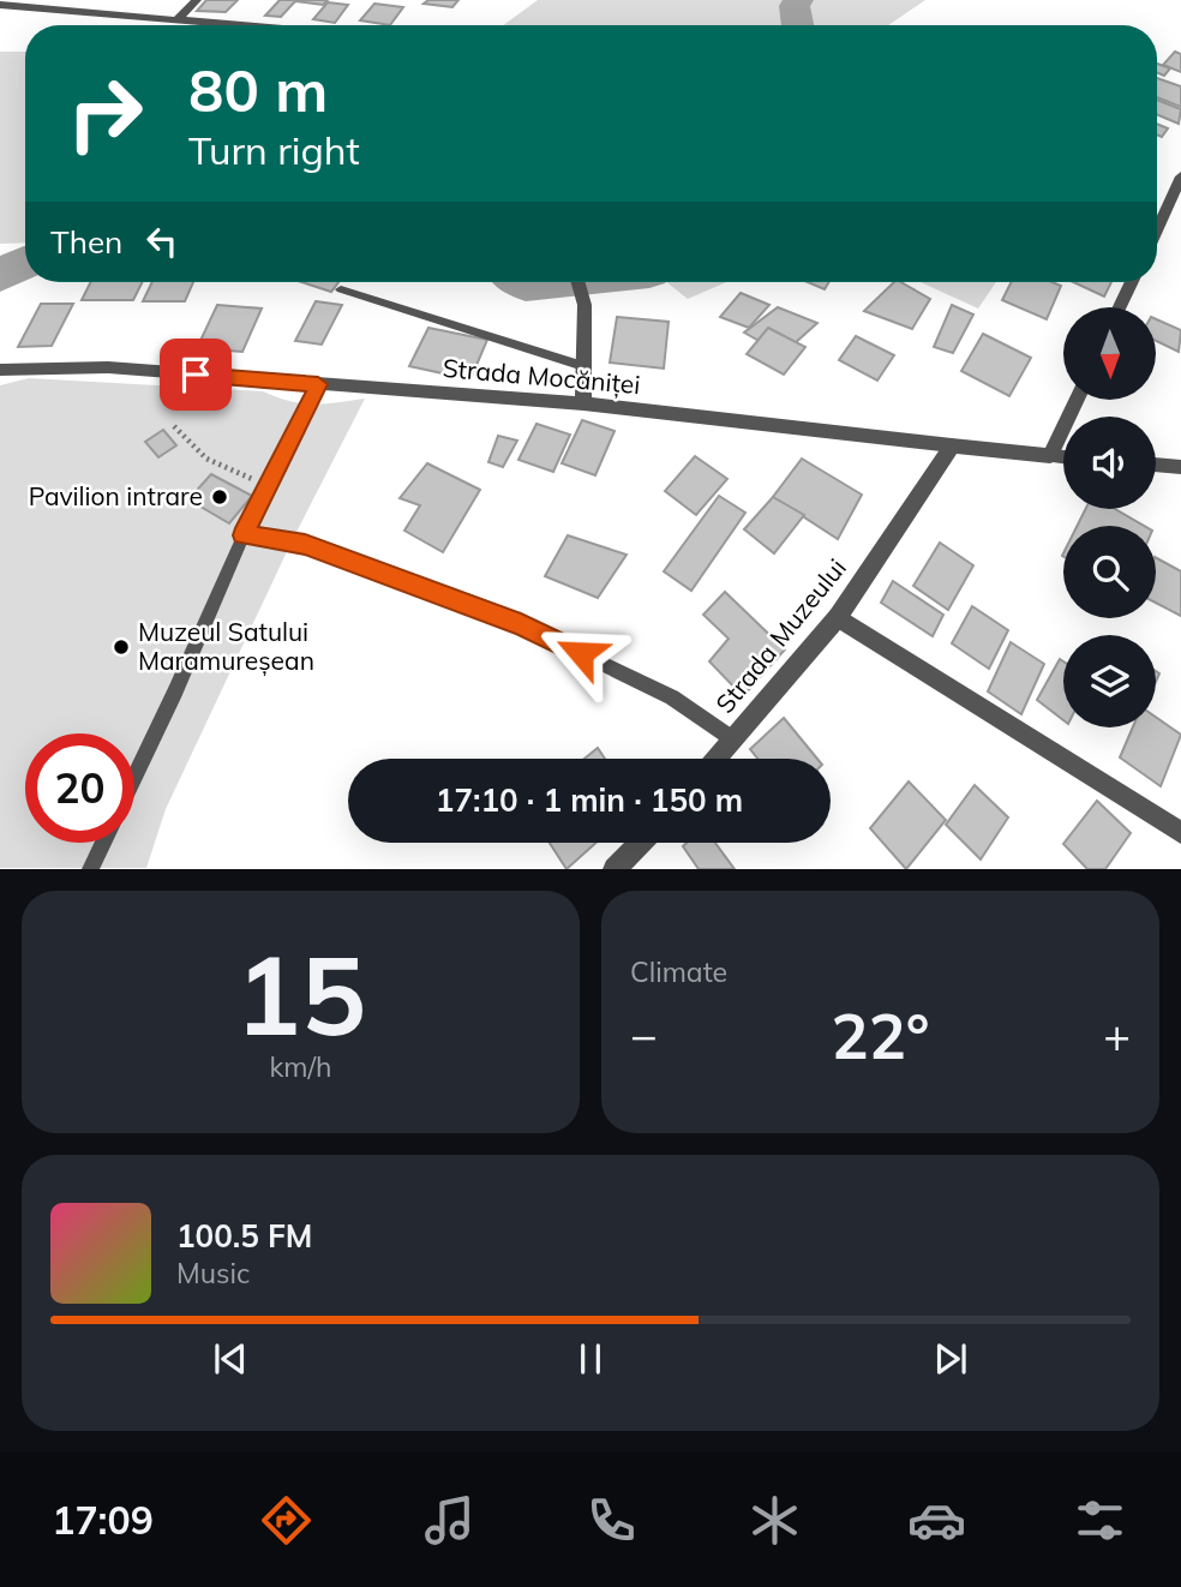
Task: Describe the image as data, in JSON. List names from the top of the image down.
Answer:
{
  "streets": {
    "street": ["Strada Mocăniței", "Strada Muzeului"]
  },
  "crossings": [
    ["Strada Mocăniței", "Strada Muzeului"]
  ],
  "places": ["Pavilion intrare", "Muzeul Satului Maramureșean"],
  "north": "bottom",
  "page": {
    "turn": ["80 m", "Turn right"],
    "then": "Then",
    "limit": "20",
    "trip": "17:10 · 1 min · 150 m",
    "tile": [
      ["15", "km/h"],
      "Climate"
    ],
    "heat": ["−", "22°", "+"],
    "song": ["100.5 FM", "Music"],
    "tabs": "17:09"
  }
}
